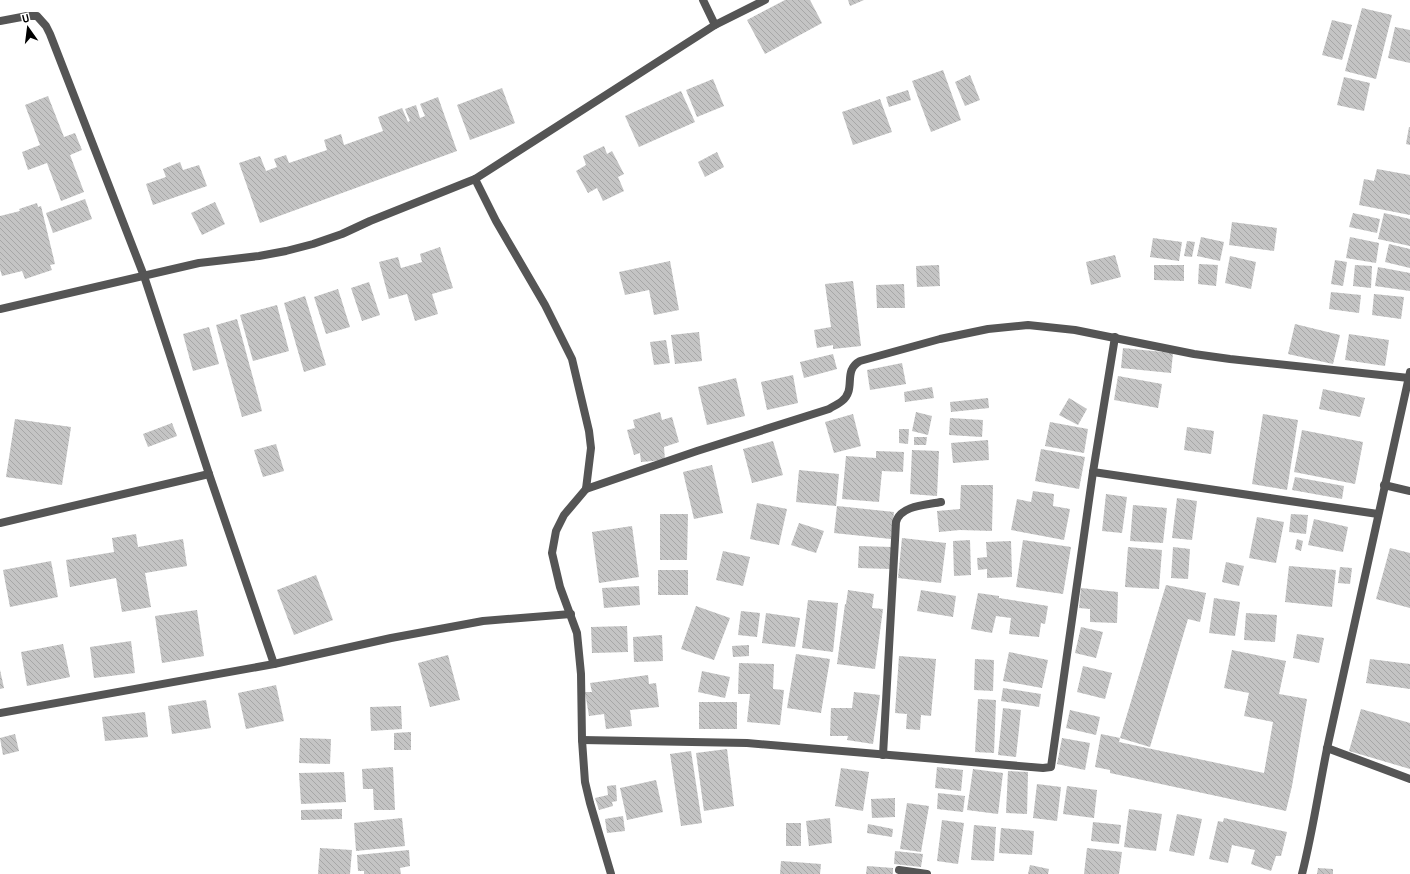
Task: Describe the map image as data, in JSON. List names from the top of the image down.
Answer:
{
  "north": "top"
}
